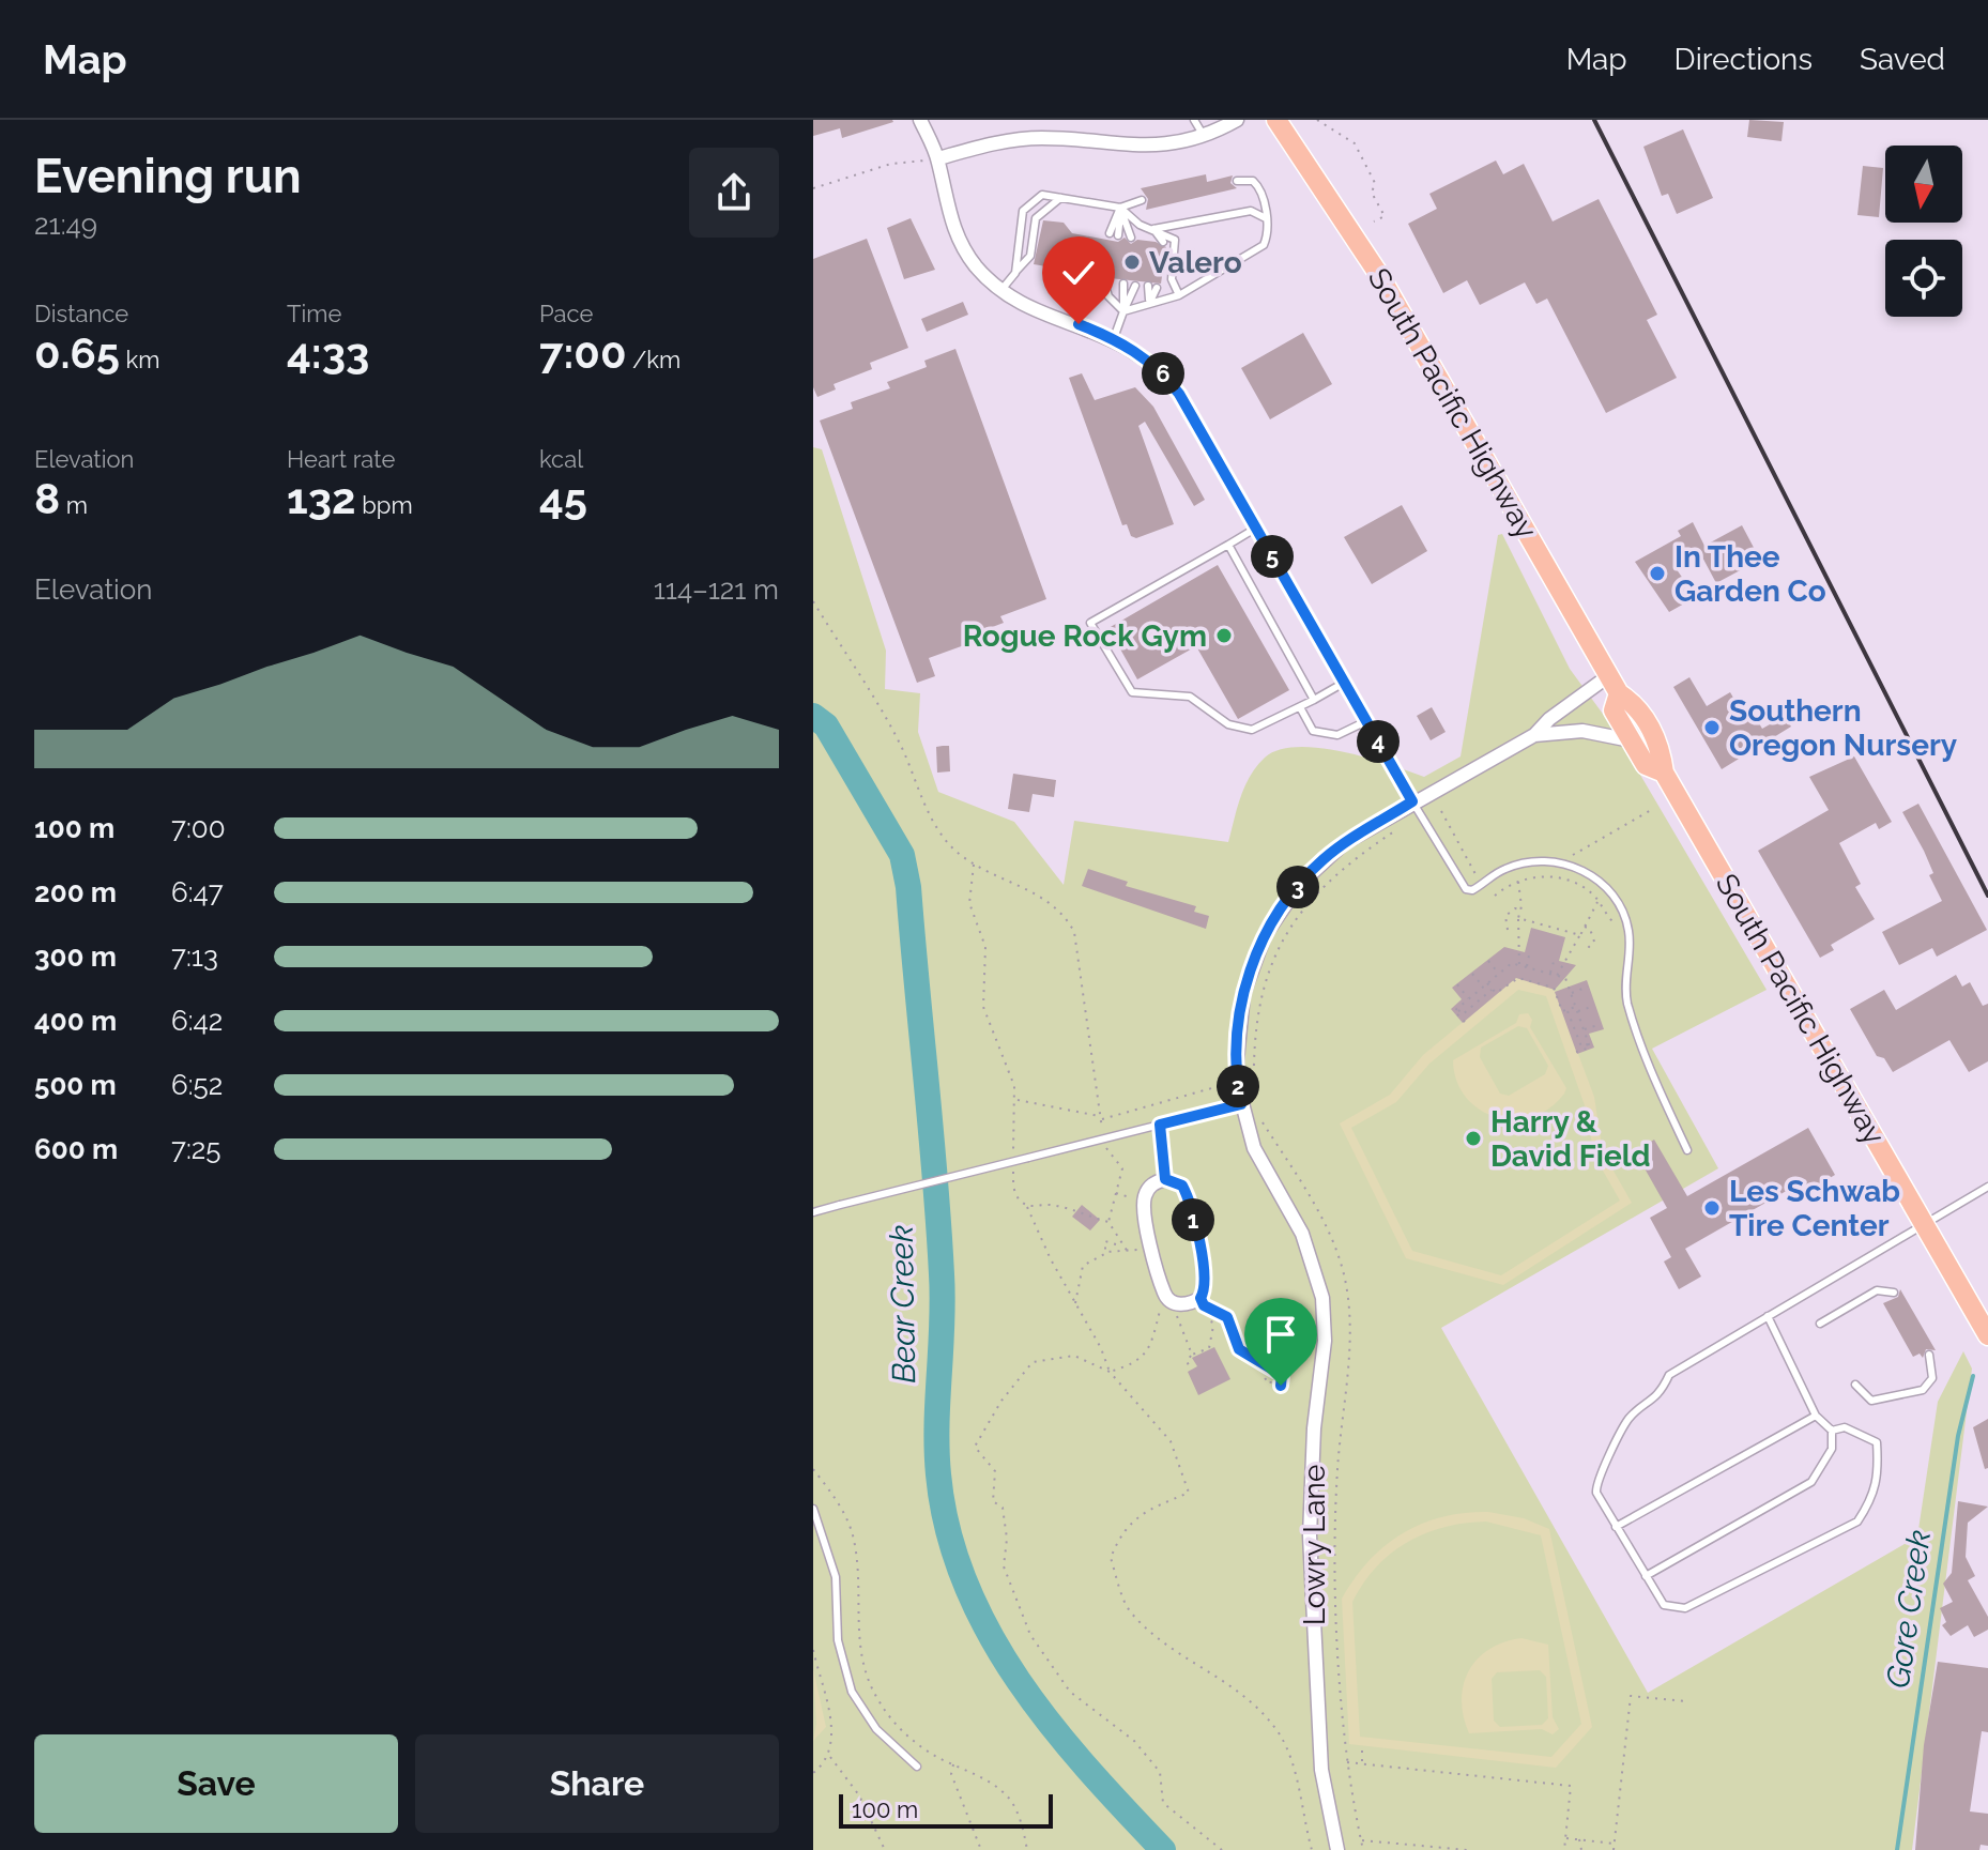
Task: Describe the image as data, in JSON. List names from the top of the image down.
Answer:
{
  "streets": {
    "main road": ["South Pacific Highway"],
    "street": ["Lowry Lane"]
  },
  "crossings": [
    ["South Pacific Highway", "Lowry Lane"]
  ],
  "water": ["Bear Creek", "Gore Creek"],
  "places": [
    "Valero",
    "In Thee Garden Co",
    "Rogue Rock Gym",
    "Southern Oregon Nursery",
    "Harry & David Field",
    "Les Schwab Tire Center"
  ],
  "scale_bar": "100 m",
  "north": "bottom",
  "page": {
    "header": "Map",
    "nav": ["Map", "Directions", "Saved"],
    "heading": ["Evening run", "21:49"],
    "stats": [
      ["Distance", "0.65 km"],
      ["Time", "4:33"],
      ["Pace", "7:00 /km"],
      ["Elevation", "8 m"],
      ["Heart rate", "132 bpm"],
      ["kcal", "45"]
    ],
    "pins": [
      "6",
      "5",
      "4",
      "3",
      "2",
      "1"
    ],
    "chart": ["Elevation", "114–121 m"],
    "list": [
      {
        "name": "100 m",
        "note": "7:00"
      },
      {
        "name": "200 m",
        "note": "6:47"
      },
      {
        "name": "300 m",
        "note": "7:13"
      },
      {
        "name": "400 m",
        "note": "6:42"
      },
      {
        "name": "500 m",
        "note": "6:52"
      },
      {
        "name": "600 m",
        "note": "7:25"
      }
    ],
    "buttons": ["Save", "Share"],
    "scale": "100 m"
  }
}
